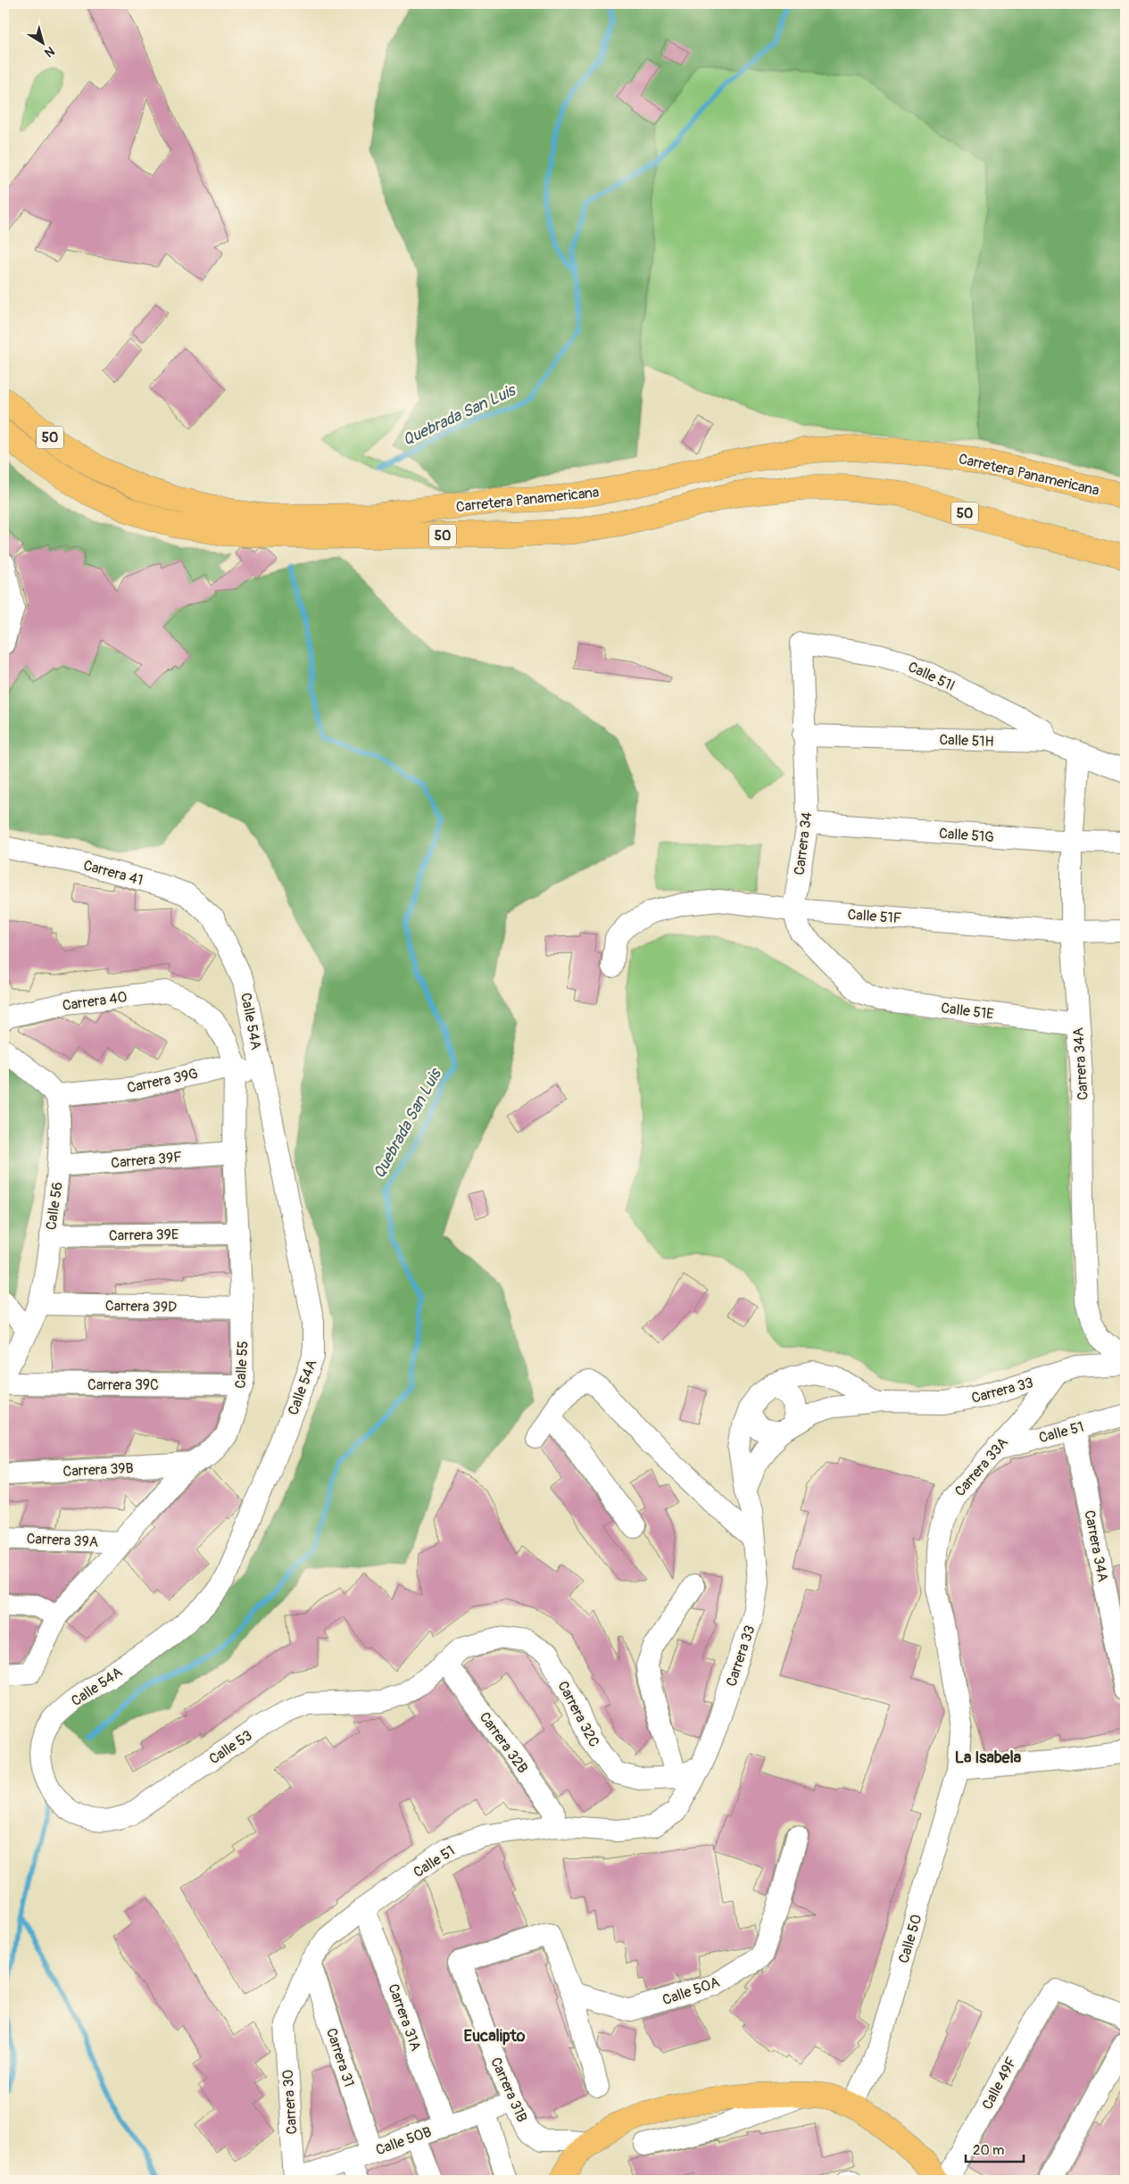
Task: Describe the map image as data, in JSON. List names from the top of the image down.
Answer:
{
  "streets": {
    "main road": ["50", "Carretera Panamericana"],
    "street": [
      "Calle 51I",
      "Calle 51H",
      "Calle 51G",
      "Carrera 34",
      "Carrera 41",
      "Calle 51F",
      "Carrera 40",
      "Calle 51E",
      "Calle 54A",
      "Carrera 34A",
      "Carrera 39G",
      "Carrera 39F",
      "Calle 56",
      "Carrera 39E",
      "Carrera 39D",
      "Calle 55",
      "Carrera 39C",
      "Carrera 33",
      "Calle 51",
      "Carrera 33A",
      "Carrera 39B",
      "Carrera 39A",
      "Carrera 32C",
      "Carrera 32B",
      "Calle 53",
      "Calle 50",
      "Calle 50A",
      "Carrera 31A",
      "Carrera 31",
      "Calle 49F",
      "Carrera 31B",
      "Carrera 30",
      "Calle 50B"
    ]
  },
  "crossings": [
    ["Calle 51I", "Calle 51H"],
    ["Calle 51I", "Carrera 34"],
    ["Calle 51H", "Carrera 34"],
    ["Calle 51H", "Carrera 34A"],
    ["Calle 51G", "Carrera 34"],
    ["Calle 51G", "Carrera 34A"],
    ["Carrera 34", "Calle 51F"],
    ["Carrera 34", "Calle 51E"],
    ["Carrera 41", "Calle 54A"],
    ["Calle 51F", "Carrera 34A"],
    ["Carrera 40", "Calle 55"],
    ["Calle 51E", "Carrera 34A"],
    ["Calle 54A", "Calle 53"],
    ["Carrera 34A", "Calle 51"],
    ["Carrera 39G", "Calle 56"],
    ["Carrera 39G", "Calle 55"],
    ["Carrera 39F", "Calle 56"],
    ["Carrera 39F", "Calle 55"],
    ["Calle 56", "Carrera 39E"],
    ["Calle 56", "Carrera 39D"],
    ["Carrera 39E", "Calle 55"],
    ["Carrera 39D", "Calle 55"],
    ["Calle 55", "Carrera 39C"],
    ["Calle 55", "Carrera 39B"],
    ["Calle 55", "Carrera 39A"],
    ["Carrera 33", "Calle 51"],
    ["Carrera 33", "Carrera 33A"],
    ["Carrera 33", "Carrera 32C"],
    ["Calle 51", "Carrera 33A"],
    ["Calle 51", "Carrera 32B"],
    ["Calle 51", "Carrera 31A"],
    ["Calle 51", "Carrera 31"],
    ["Calle 51", "Carrera 30"],
    ["Carrera 33A", "Calle 50"],
    ["Carrera 32C", "Calle 53"],
    ["Carrera 32B", "Calle 53"],
    ["Calle 50A", "Carrera 31B"],
    ["Carrera 31A", "Calle 50B"],
    ["Carrera 31", "Calle 50B"],
    ["Carrera 31B", "Calle 50B"],
    ["Carrera 30", "Calle 50B"]
  ],
  "districts": ["La Isabela", "Eucalipto"],
  "water": ["Quebrada San Luis"],
  "scale_bar": "20 m",
  "north": "bottom right"
}
